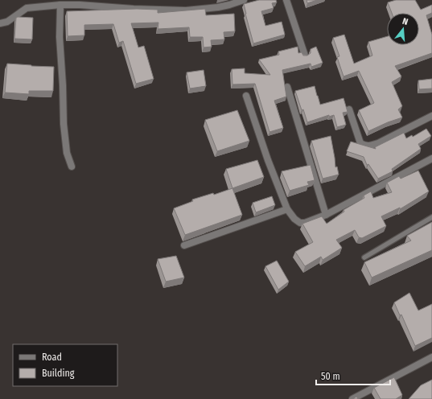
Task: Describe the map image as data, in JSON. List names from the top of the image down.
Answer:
{
  "legend": ["Road", "Building"],
  "scale_bar": "50 m",
  "north": "top"
}
